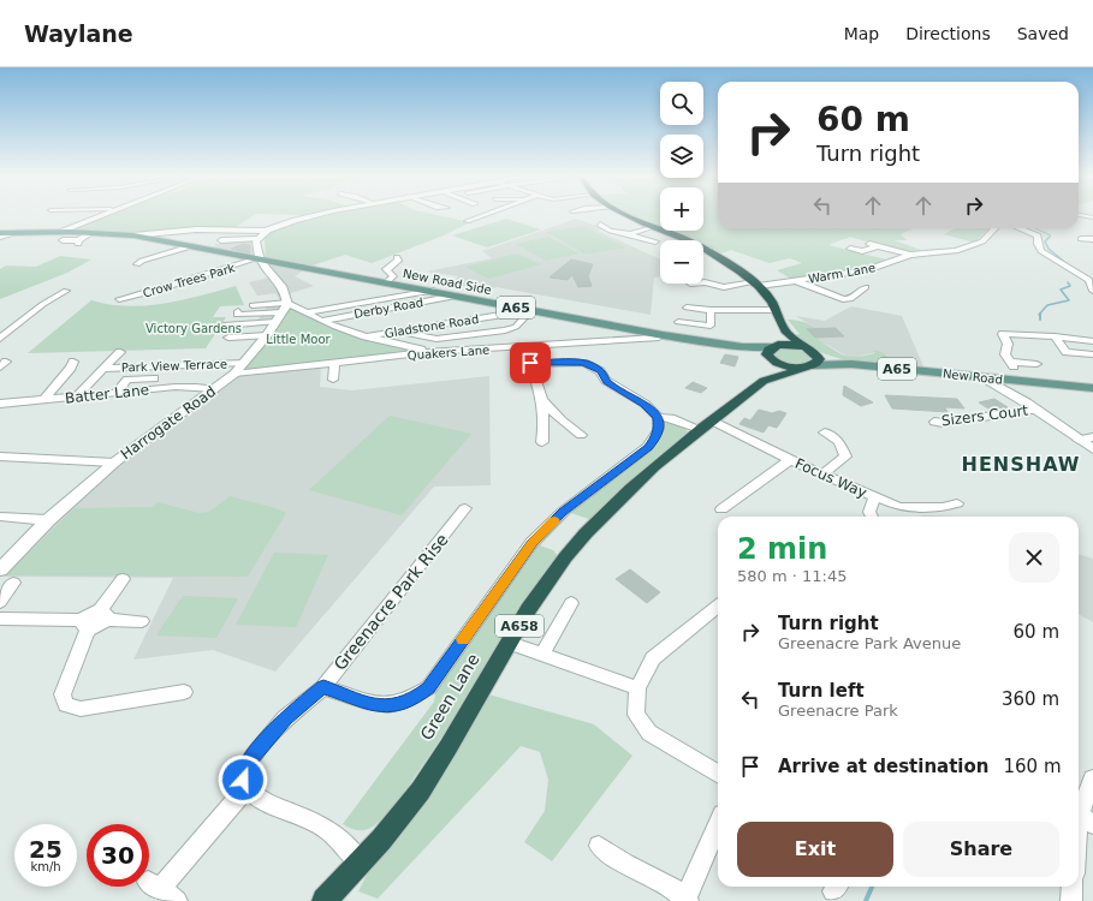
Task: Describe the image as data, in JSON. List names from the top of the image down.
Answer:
{
  "streets": {
    "highway": ["A658", "Green Lane"],
    "main road": [
      "New Road Side",
      "A65",
      "New Road",
      "Harrogate Road"
    ],
    "street": [
      "Warm Lane",
      "Crow Trees Park",
      "Derby Road",
      "Gladstone Road",
      "Quakers Lane",
      "Park View Terrace",
      "Batter Lane",
      "Sizers Court",
      "Focus Way",
      "Greenacre Park Rise"
    ]
  },
  "crossings": [
    ["Crow Trees Park", "New Road Side"],
    ["Crow Trees Park", "A65"],
    ["New Road Side", "Derby Road"],
    ["New Road Side", "A65"],
    ["New Road Side", "Gladstone Road"],
    ["New Road Side", "Quakers Lane"],
    ["Quakers Lane", "Harrogate Road"],
    ["Park View Terrace", "Harrogate Road"],
    ["New Road", "Green Lane"],
    ["Batter Lane", "Harrogate Road"],
    ["Focus Way", "Green Lane"]
  ],
  "districts": ["HENSHAW"],
  "parks": ["Victory Gardens", "Little Moor"],
  "page": {
    "header": "Waylane",
    "nav": ["Map", "Directions", "Saved"],
    "map_buttons": ["+", "−"],
    "turn": ["60 m", "Turn right"],
    "heading": ["2 min", "580 m · 11:45"],
    "list": [
      {
        "name": "Turn right",
        "note": "Greenacre Park Avenue",
        "value": "60 m"
      },
      {
        "name": "Turn left",
        "note": "Greenacre Park",
        "value": "360 m"
      },
      {
        "name": "Arrive at destination",
        "value": "160 m"
      }
    ],
    "buttons": ["Exit", "Share"],
    "speed": "25 km/h",
    "limit": "30"
  }
}
